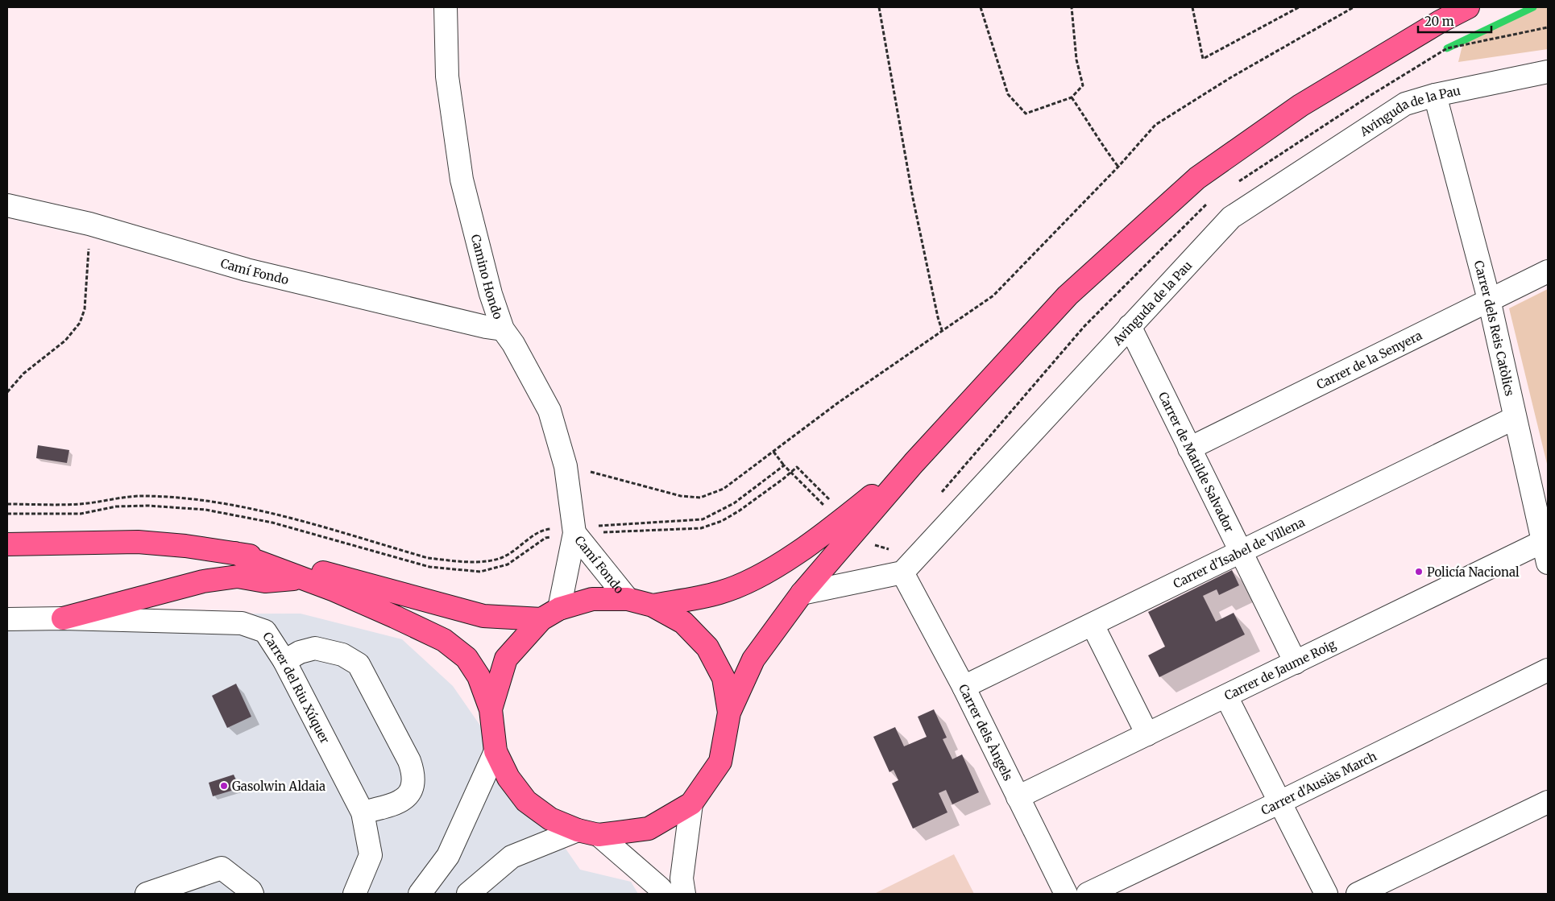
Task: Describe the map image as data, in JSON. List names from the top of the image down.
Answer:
{
  "streets": {
    "street": [
      "Avinguda de la Pau",
      "Camí Fondo",
      "Camino Hondo",
      "Carrer dels Reis Catòlics",
      "Carrer de la Senyera",
      "Carrer de Matilde Salvador",
      "Carrer d'Isabel de Villena",
      "Carrer de Jaume Roig",
      "Carrer del Riu Xúquer",
      "Carrer dels Àngels",
      "Carrer d'Ausiàs March"
    ]
  },
  "crossings": [
    ["Avinguda de la Pau", "Carrer dels Reis Catòlics"],
    ["Avinguda de la Pau", "Carrer de Matilde Salvador"],
    ["Avinguda de la Pau", "Carrer dels Àngels"],
    ["Camí Fondo", "Camino Hondo"],
    ["Carrer dels Reis Catòlics", "Carrer de la Senyera"],
    ["Carrer dels Reis Catòlics", "Carrer d'Isabel de Villena"],
    ["Carrer dels Reis Catòlics", "Carrer de Jaume Roig"],
    ["Carrer de la Senyera", "Carrer de Matilde Salvador"],
    ["Carrer de Matilde Salvador", "Carrer d'Isabel de Villena"],
    ["Carrer de Matilde Salvador", "Carrer de Jaume Roig"],
    ["Carrer d'Isabel de Villena", "Carrer dels Àngels"],
    ["Carrer de Jaume Roig", "Carrer dels Àngels"]
  ],
  "places": ["Policía Nacional", "Gasolwin Aldaia"],
  "scale_bar": "20 m"
}
